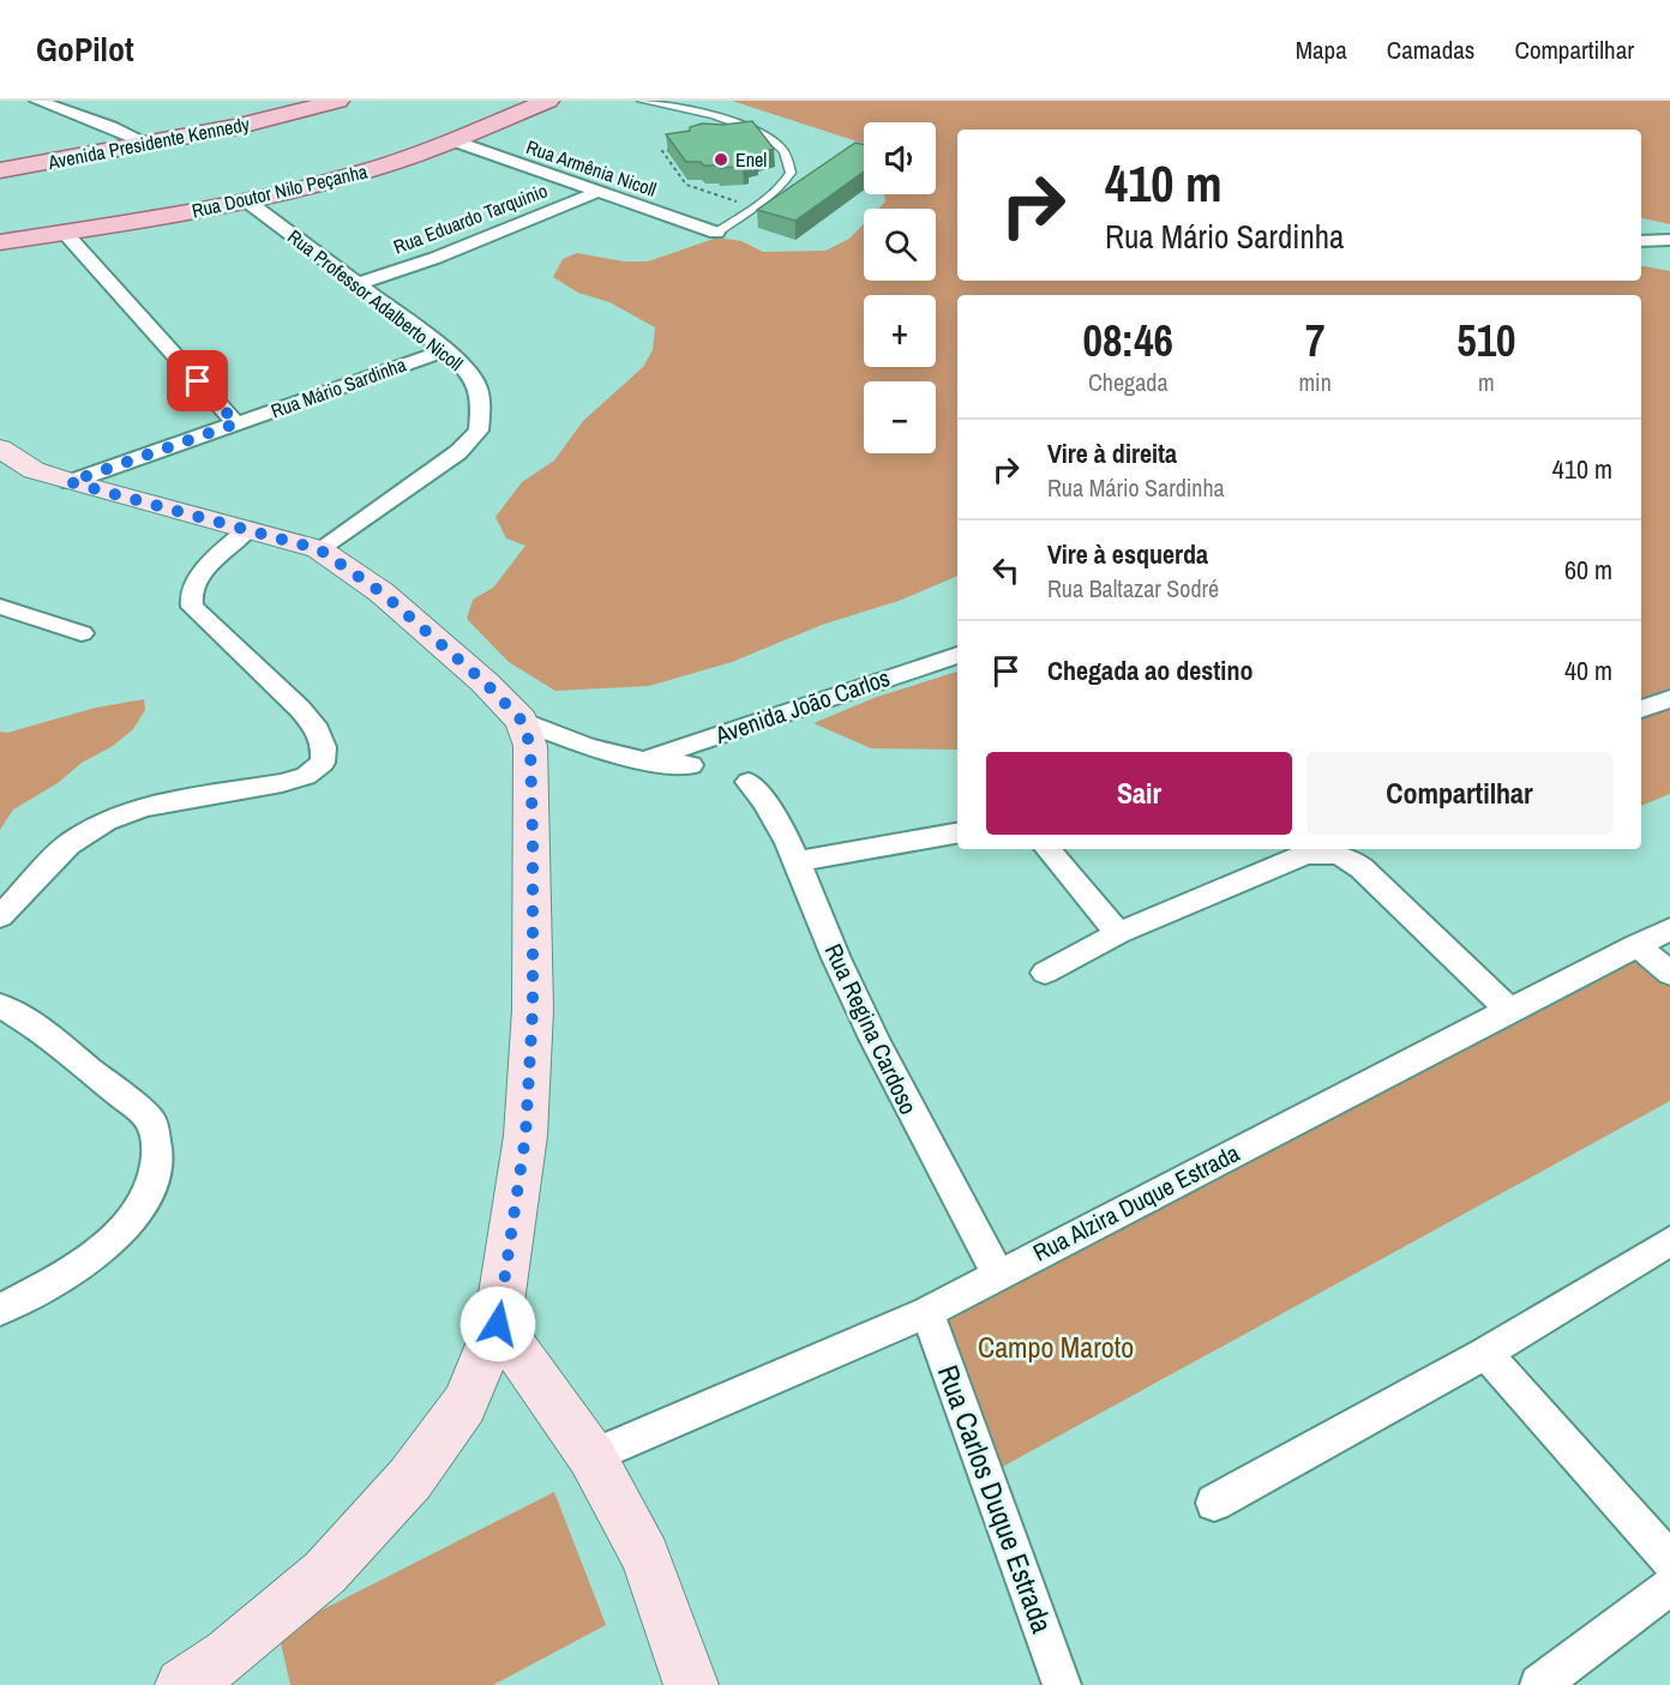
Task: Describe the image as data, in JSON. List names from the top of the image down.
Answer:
{
  "streets": {
    "main road": ["Avenida Presidente Kennedy", "Rua Doutor Nilo Peçanha"],
    "street": [
      "Rua Armênia Nicoll",
      "Rua Eduardo Tarquinio",
      "Rua Professor Adalberto Nicoll",
      "Rua Mário Sardinha",
      "Avenida João Carlos",
      "Rua Regina Cardoso",
      "Rua Alzira Duque Estrada",
      "Rua Carlos Duque Estrada"
    ]
  },
  "crossings": [
    ["Rua Armênia Nicoll", "Rua Doutor Nilo Peçanha"],
    ["Rua Armênia Nicoll", "Rua Eduardo Tarquinio"],
    ["Rua Doutor Nilo Peçanha", "Rua Professor Adalberto Nicoll"],
    ["Rua Eduardo Tarquinio", "Rua Professor Adalberto Nicoll"],
    ["Rua Professor Adalberto Nicoll", "Rua Mário Sardinha"],
    ["Rua Regina Cardoso", "Rua Alzira Duque Estrada"],
    ["Rua Alzira Duque Estrada", "Rua Carlos Duque Estrada"]
  ],
  "parks": ["Campo Maroto"],
  "places": ["Enel"],
  "page": {
    "header": "GoPilot",
    "nav": ["Mapa", "Camadas", "Compartilhar"],
    "map_buttons": ["+", "−"],
    "turn": ["410 m", "Rua Mário Sardinha"],
    "eta": [
      "08:46",
      "Chegada",
      "7",
      "min",
      "510",
      "m"
    ],
    "list": [
      {
        "name": "Vire à direita",
        "note": "Rua Mário Sardinha",
        "value": "410 m"
      },
      {
        "name": "Vire à esquerda",
        "note": "Rua Baltazar Sodré",
        "value": "60 m"
      },
      {
        "name": "Chegada ao destino",
        "value": "40 m"
      }
    ],
    "buttons": ["Sair", "Compartilhar"]
  }
}
